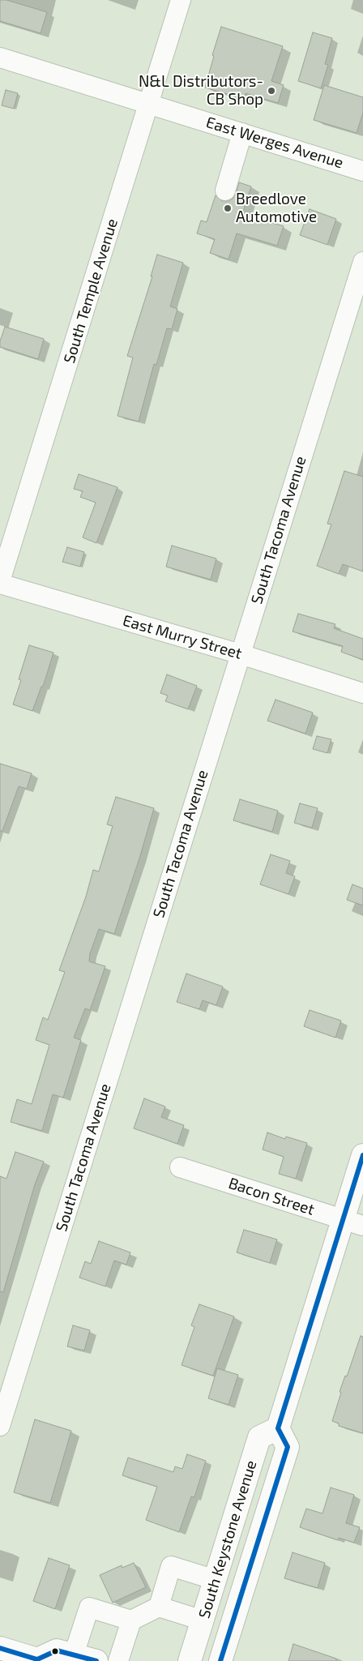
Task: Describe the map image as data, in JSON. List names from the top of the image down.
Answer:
{
  "streets": {
    "main road": ["South Keystone Avenue"],
    "street": [
      "East Werges Avenue",
      "South Temple Avenue",
      "South Tacoma Avenue",
      "East Murry Street",
      "Bacon Street"
    ]
  },
  "crossings": [
    ["East Werges Avenue", "South Temple Avenue"],
    ["South Temple Avenue", "East Murry Street"],
    ["South Tacoma Avenue", "East Murry Street"]
  ],
  "places": ["N&L Distributors- CB Shop", "Breedlove Automotive"]
}
